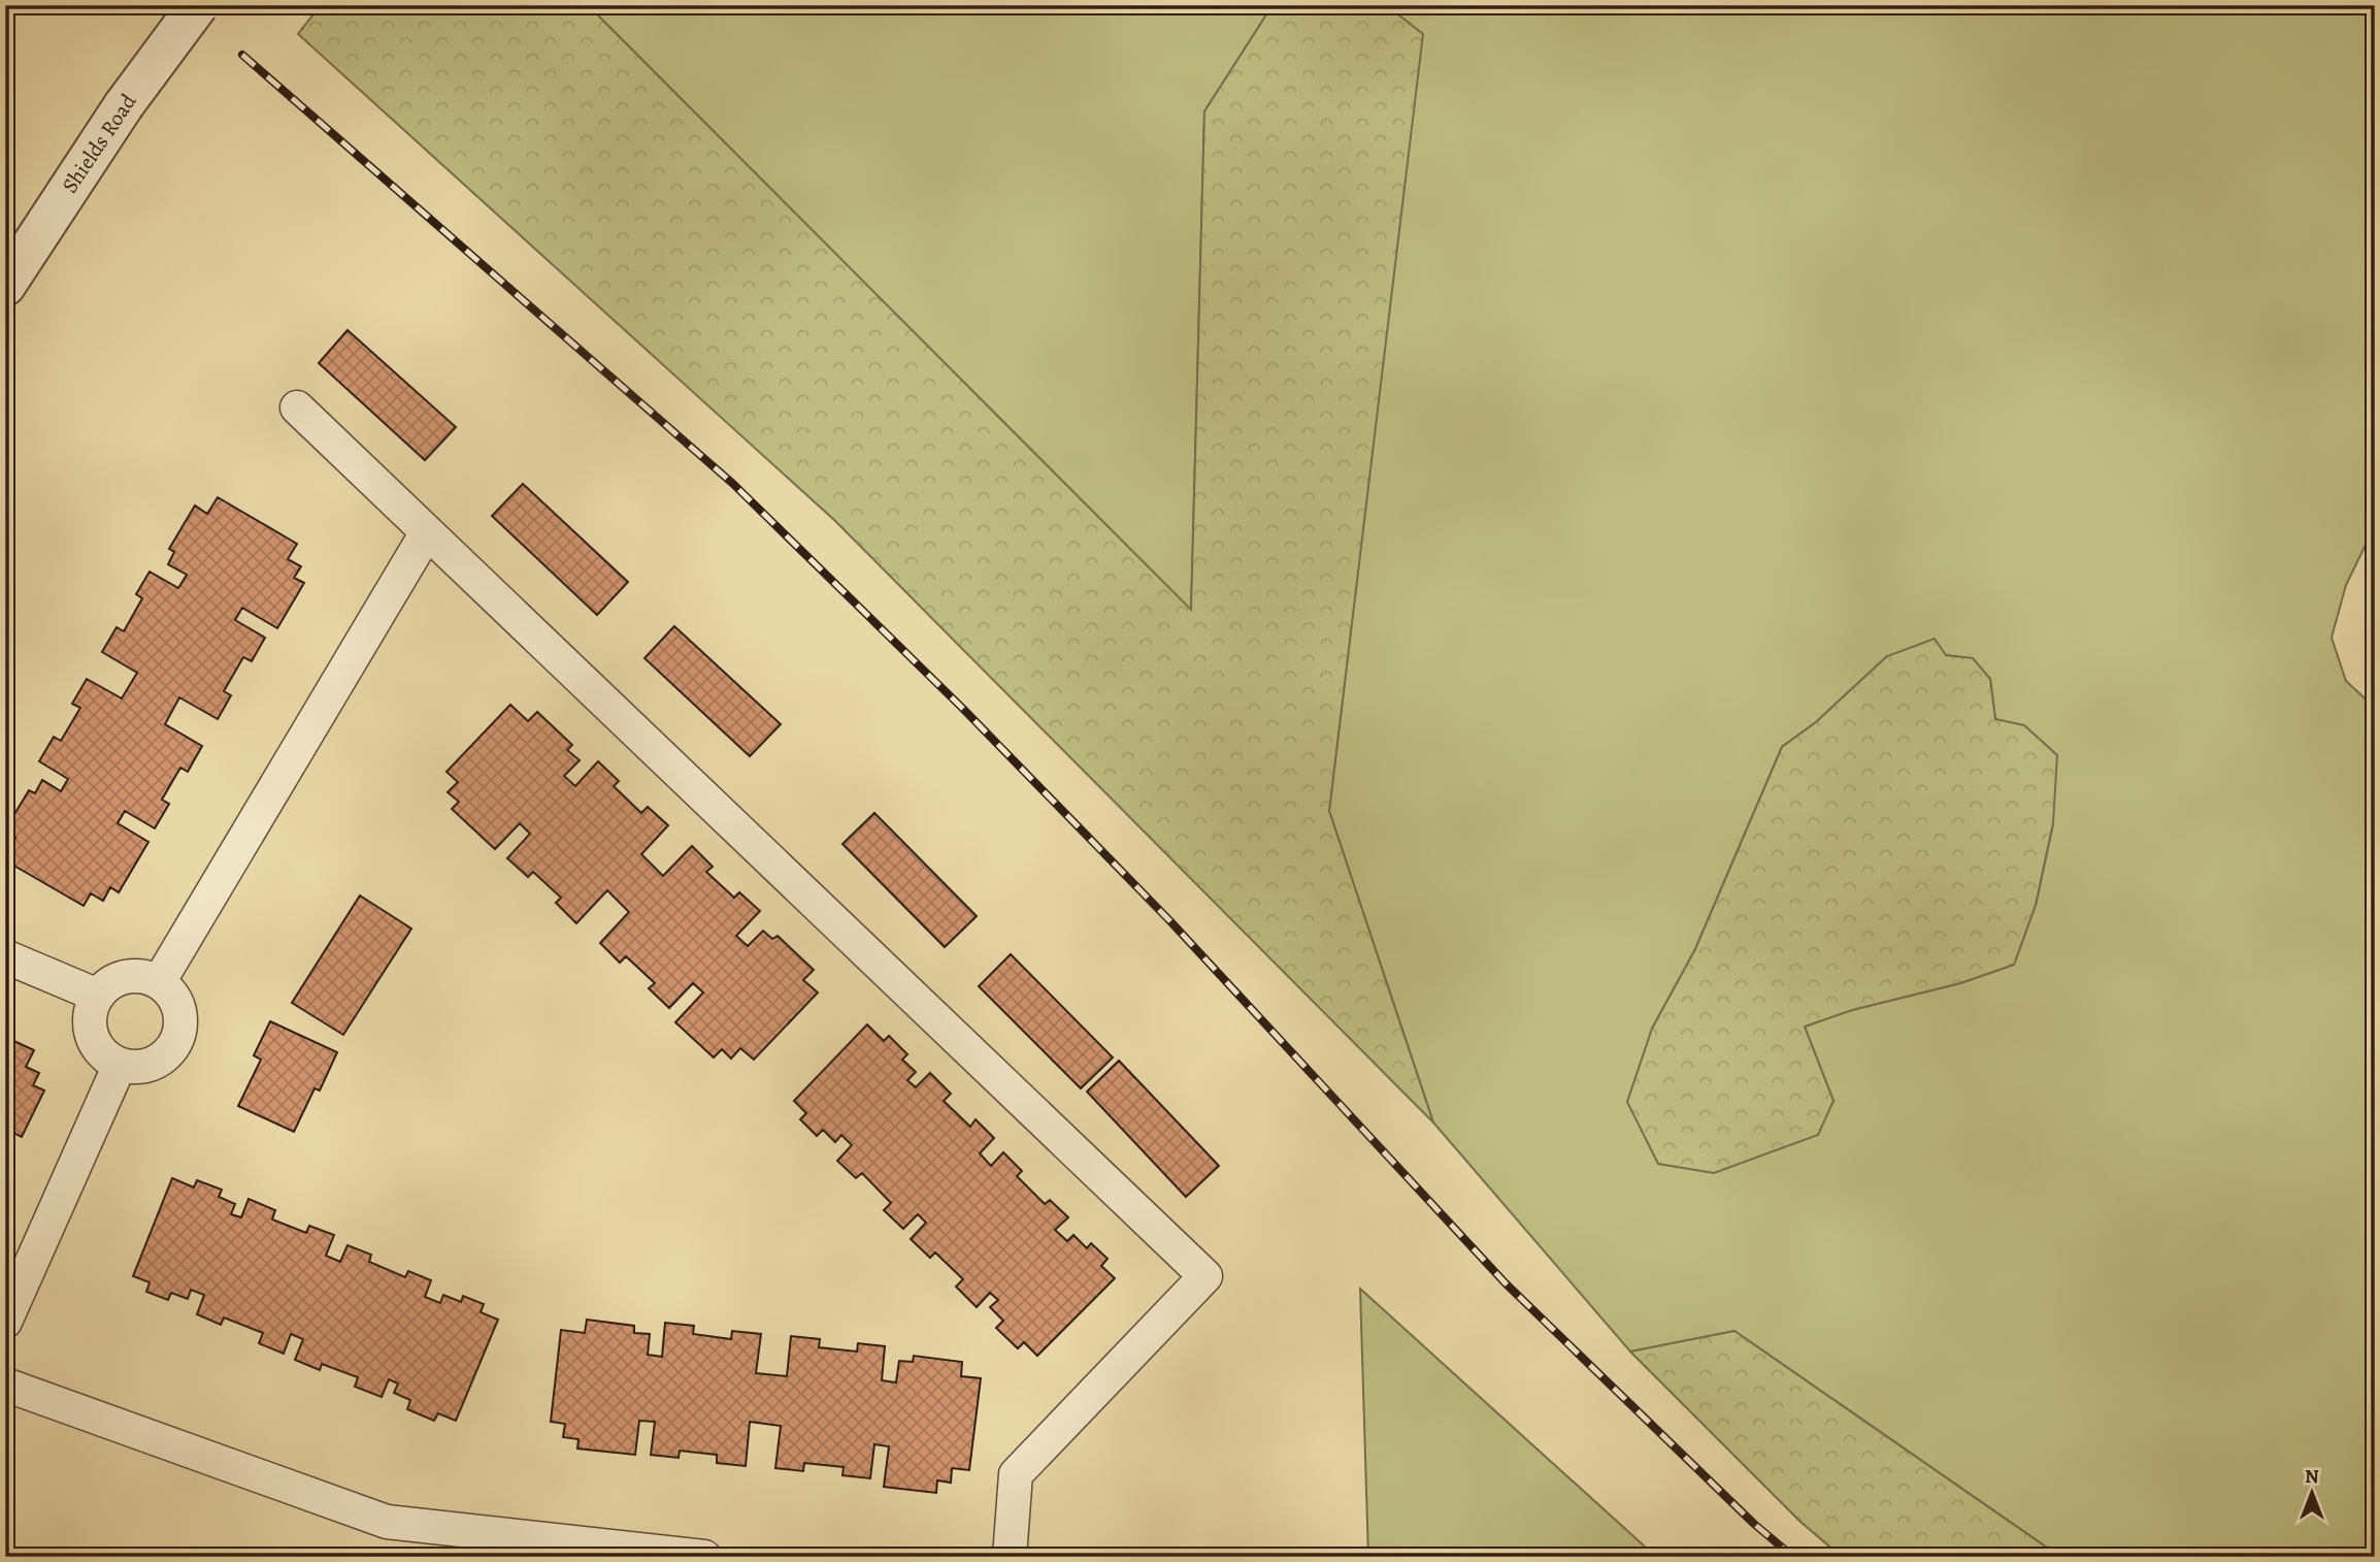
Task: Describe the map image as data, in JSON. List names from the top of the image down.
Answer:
{
  "streets": {
    "street": ["Shields Road"]
  },
  "north": "top"
}
